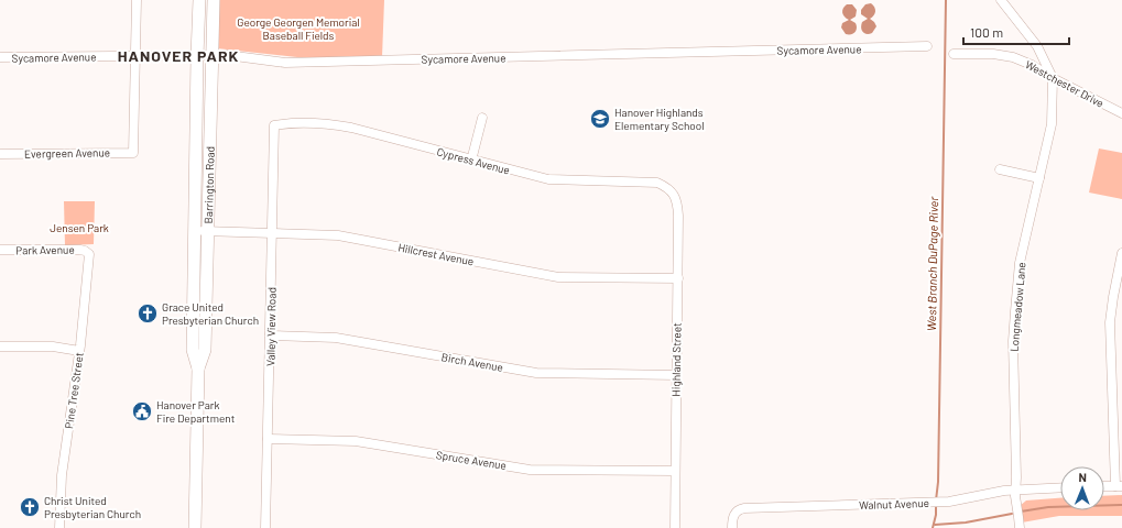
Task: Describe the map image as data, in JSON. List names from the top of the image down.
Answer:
{
  "streets": {
    "main road": ["Barrington Road"],
    "street": [
      "Sycamore Avenue",
      "Westchester Drive",
      "Evergreen Avenue",
      "Cypress Avenue",
      "Park Avenue",
      "Hillcrest Avenue",
      "Longmeadow Lane",
      "Valley View Road",
      "Highland Street",
      "Birch Avenue",
      "Pine Tree Street",
      "Spruce Avenue",
      "Walnut Avenue"
    ]
  },
  "crossings": [
    ["Sycamore Avenue", "Evergreen Avenue"],
    ["Sycamore Avenue", "Barrington Road"],
    ["Westchester Drive", "Longmeadow Lane"],
    ["Cypress Avenue", "Valley View Road"],
    ["Cypress Avenue", "Highland Street"],
    ["Barrington Road", "Hillcrest Avenue"],
    ["Park Avenue", "Pine Tree Street"],
    ["Hillcrest Avenue", "Valley View Road"],
    ["Hillcrest Avenue", "Highland Street"],
    ["Longmeadow Lane", "Walnut Avenue"],
    ["Valley View Road", "Birch Avenue"],
    ["Valley View Road", "Spruce Avenue"],
    ["Highland Street", "Birch Avenue"],
    ["Highland Street", "Spruce Avenue"]
  ],
  "districts": ["HANOVER PARK"],
  "water": ["West Branch DuPage River"],
  "parks": ["George Georgen Memorial Baseball Fields", "Jensen Park"],
  "places": {
    "school or university": ["Hanover Highlands Elementary School"],
    "church": ["Grace United Presbyterian Church", "Christ United Presbyterian Church"],
    "public building": ["Hanover Park Fire Department"]
  },
  "scale_bar": "100 m",
  "north": "top"
}
